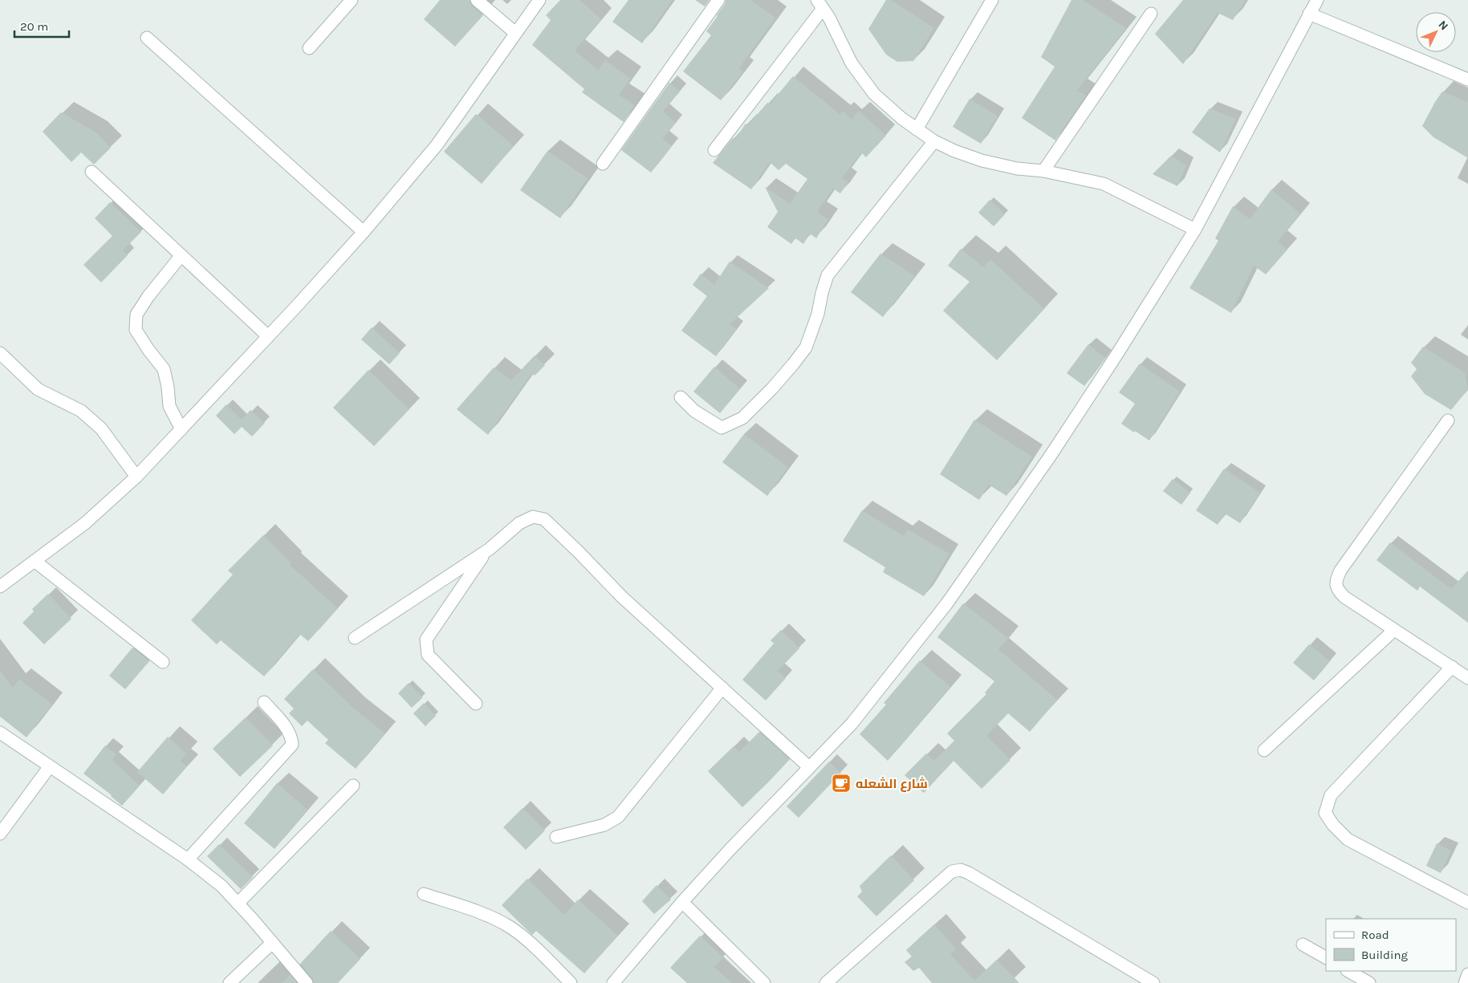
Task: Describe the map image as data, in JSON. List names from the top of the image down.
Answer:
{
  "places": {
    "cafe": ["شارع الشعله"]
  },
  "legend": ["Road", "Building"],
  "scale_bar": "20 m",
  "north": "top right"
}
